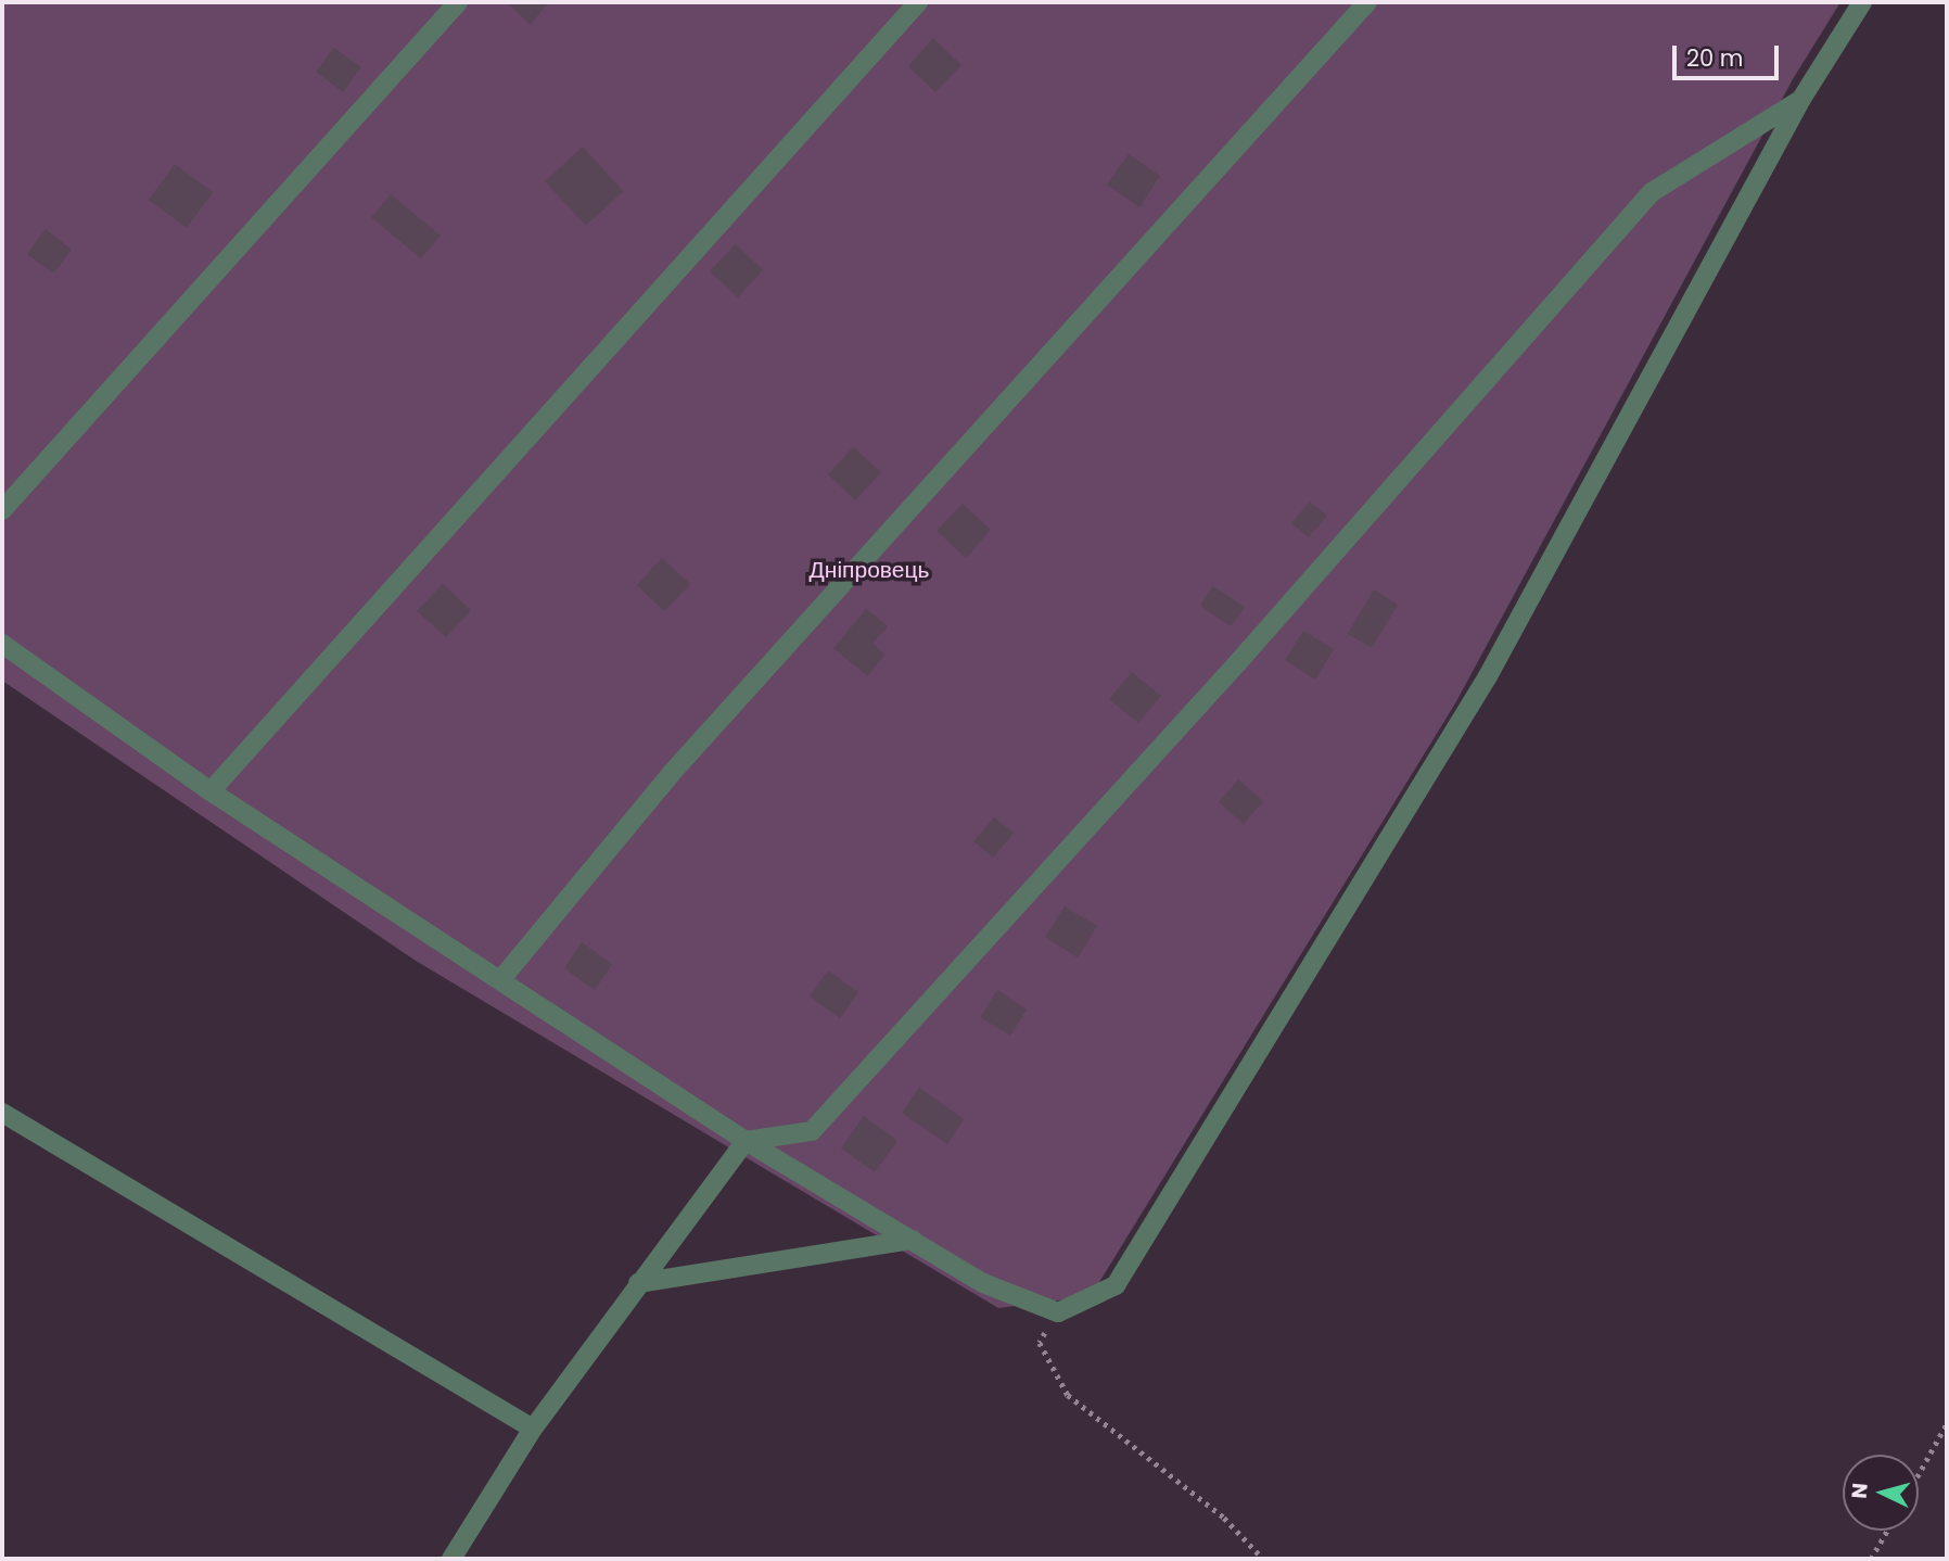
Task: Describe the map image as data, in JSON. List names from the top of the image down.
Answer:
{
  "parks": ["Дніпровець"],
  "scale_bar": "20 m",
  "north": "left"
}
